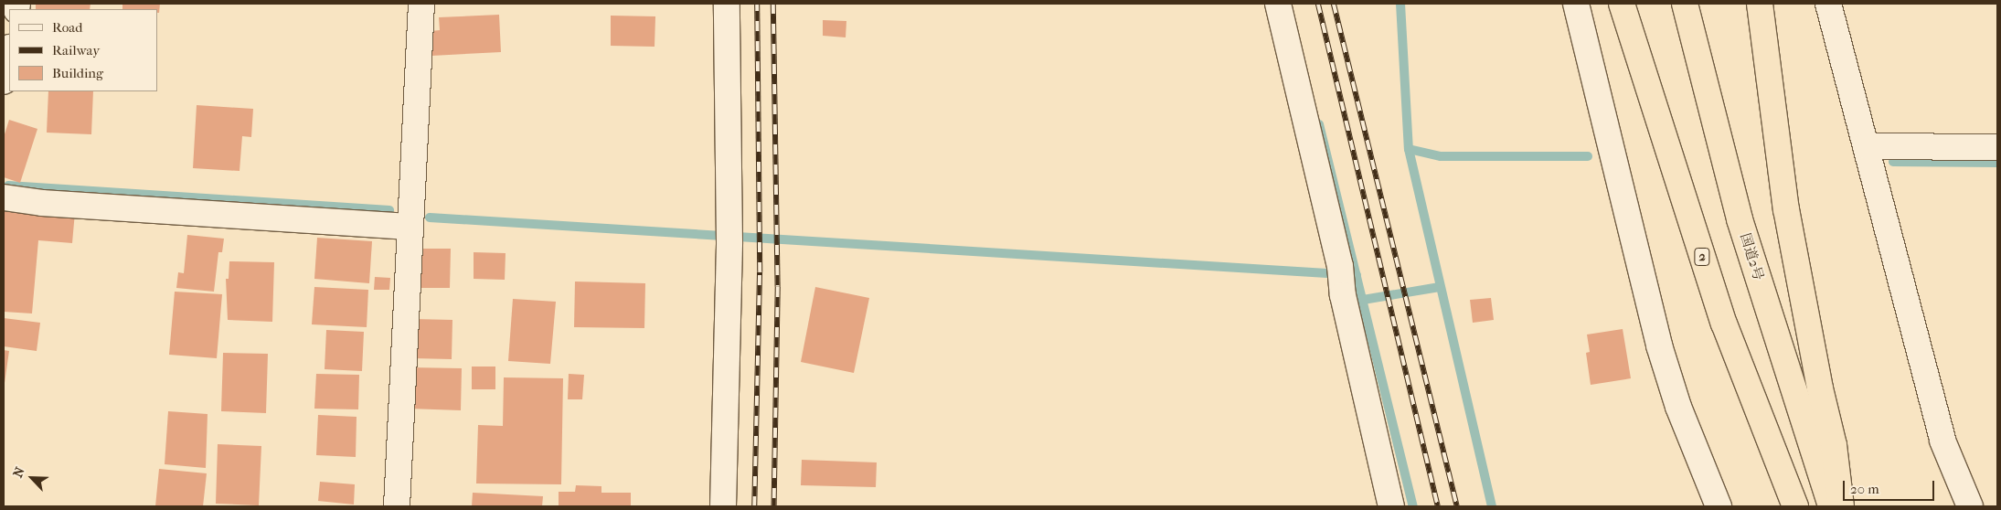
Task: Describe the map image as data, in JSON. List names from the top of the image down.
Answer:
{
  "streets": {
    "highway": ["2", "国道2号"]
  },
  "legend": ["Road", "Railway", "Building"],
  "scale_bar": "20 m",
  "north": "top left"
}
